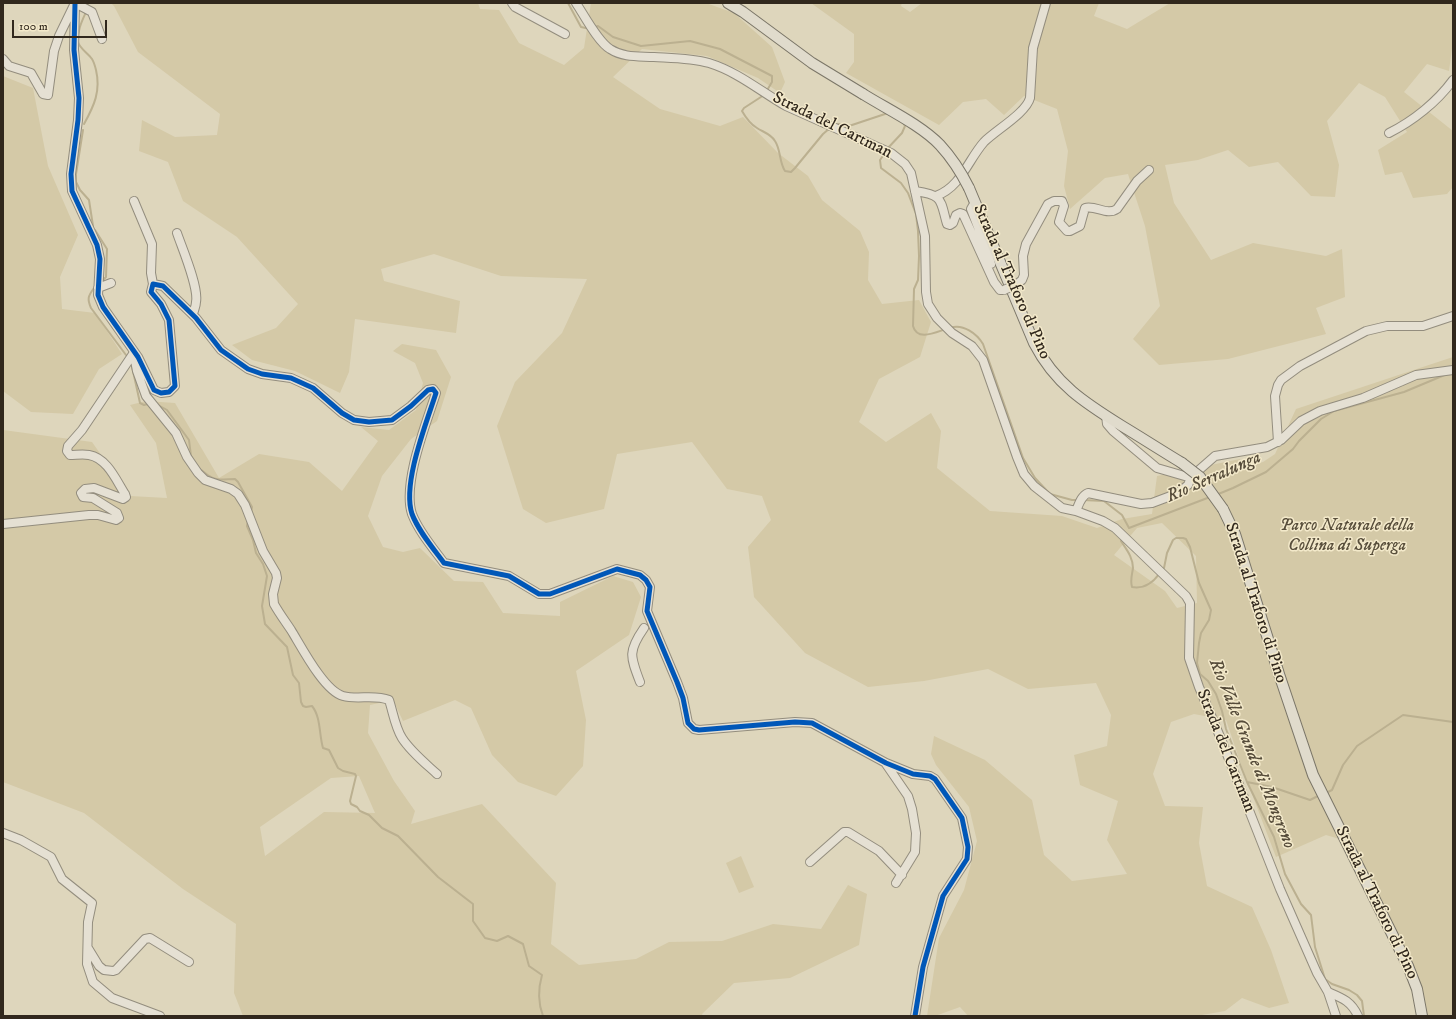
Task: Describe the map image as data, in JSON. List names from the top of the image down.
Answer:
{
  "streets": {
    "main road": ["Strada al Traforo di Pino"],
    "street": ["Strada del Cartman"]
  },
  "water": ["Rio Serralunga", "Rio Valle Grande di Mongreno"],
  "parks": ["Parco Naturale della Collina di Superga"],
  "scale_bar": "100 m"
}
